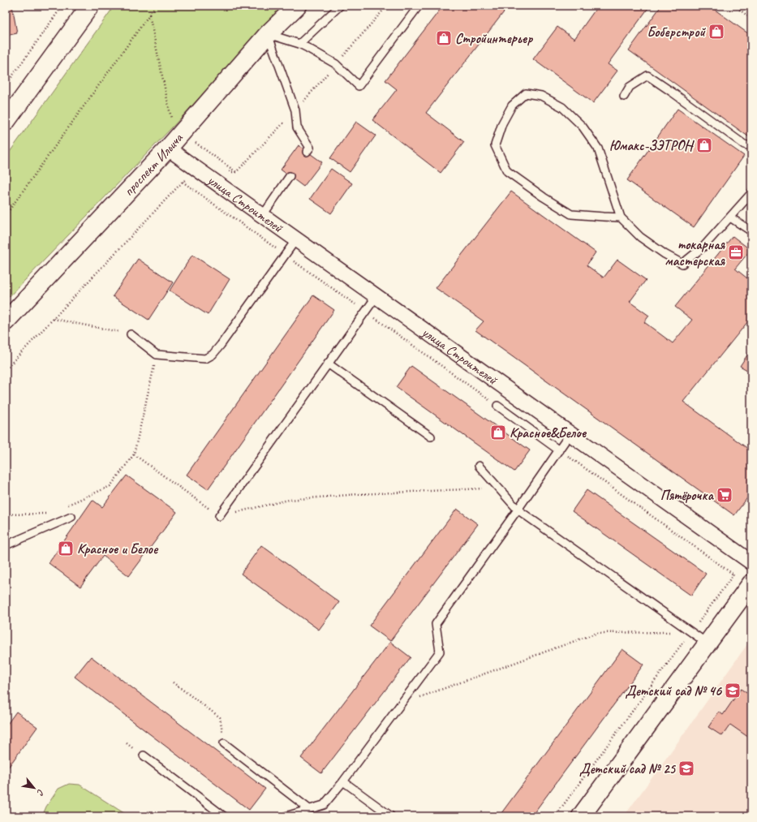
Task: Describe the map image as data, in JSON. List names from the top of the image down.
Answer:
{
  "streets": {
    "main road": ["проспект Ильича"],
    "street": ["улица Строителей"]
  },
  "crossings": [
    ["проспект Ильича", "улица Строителей"]
  ],
  "places": {
    "shop": [
      "Боберстрой",
      "Стройинтерьер",
      "Юмакс-ЗЭТРОН",
      "Красное&Белое",
      "Красное и Белое"
    ],
    "office": ["токарная мастерская"],
    "supermarket": ["Пятёрочка"],
    "school or university": ["Детский сад № 46", "Детский сад № 25"]
  },
  "north": "bottom right"
}
